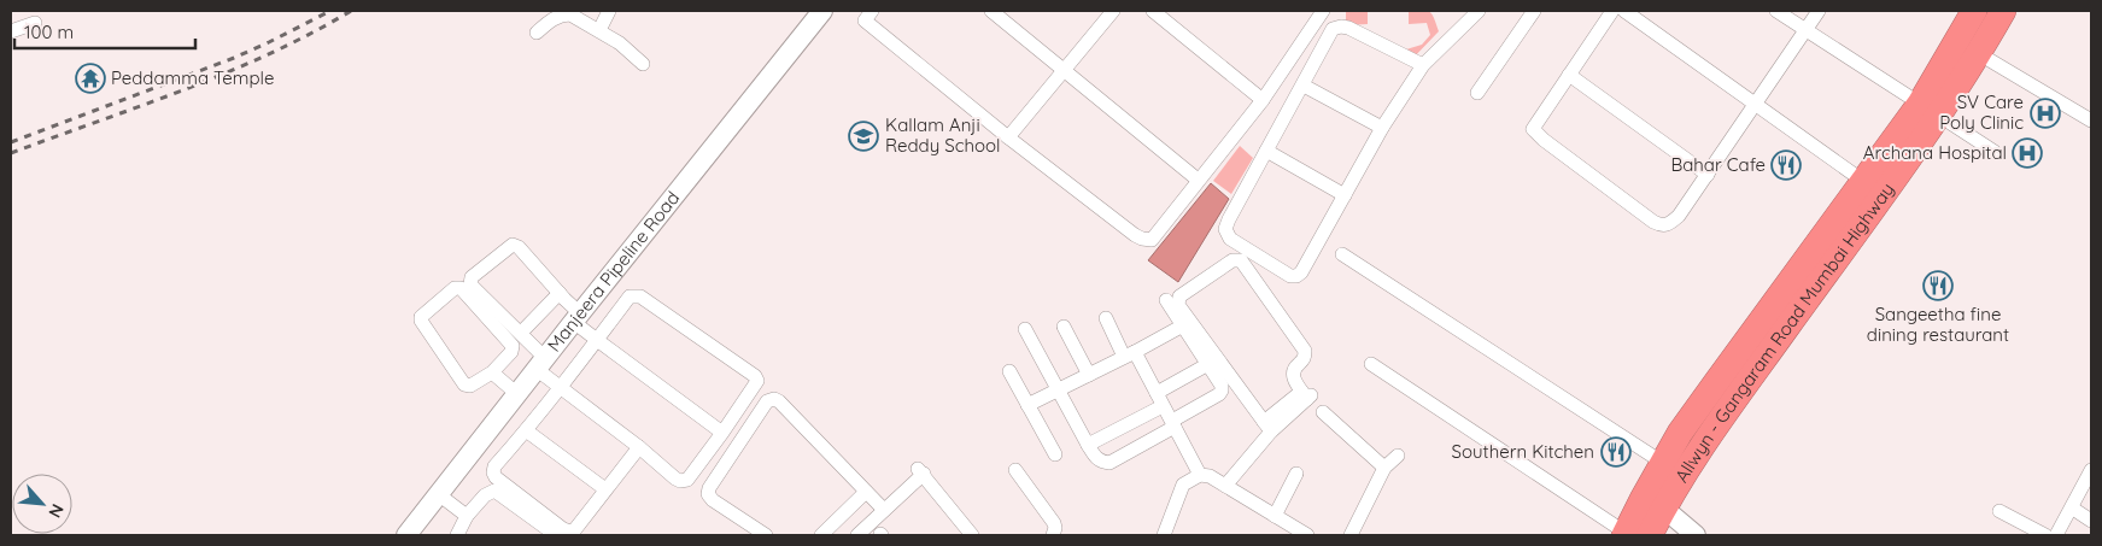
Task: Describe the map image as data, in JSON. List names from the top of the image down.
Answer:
{
  "streets": {
    "highway": ["Allwyn - Gangaram Road Mumbai Highway"],
    "main road": ["Manjeera Pipeline Road"]
  },
  "places": {
    "temple": ["Peddamma Temple"],
    "hospital": ["SV Care Poly Clinic", "Archana Hospital"],
    "school or university": ["Kallam Anji Reddy School"],
    "restaurant": ["Bahar Cafe", "Sangeetha fine dining restaurant", "Southern Kitchen"]
  },
  "scale_bar": "100 m",
  "north": "bottom right"
}
